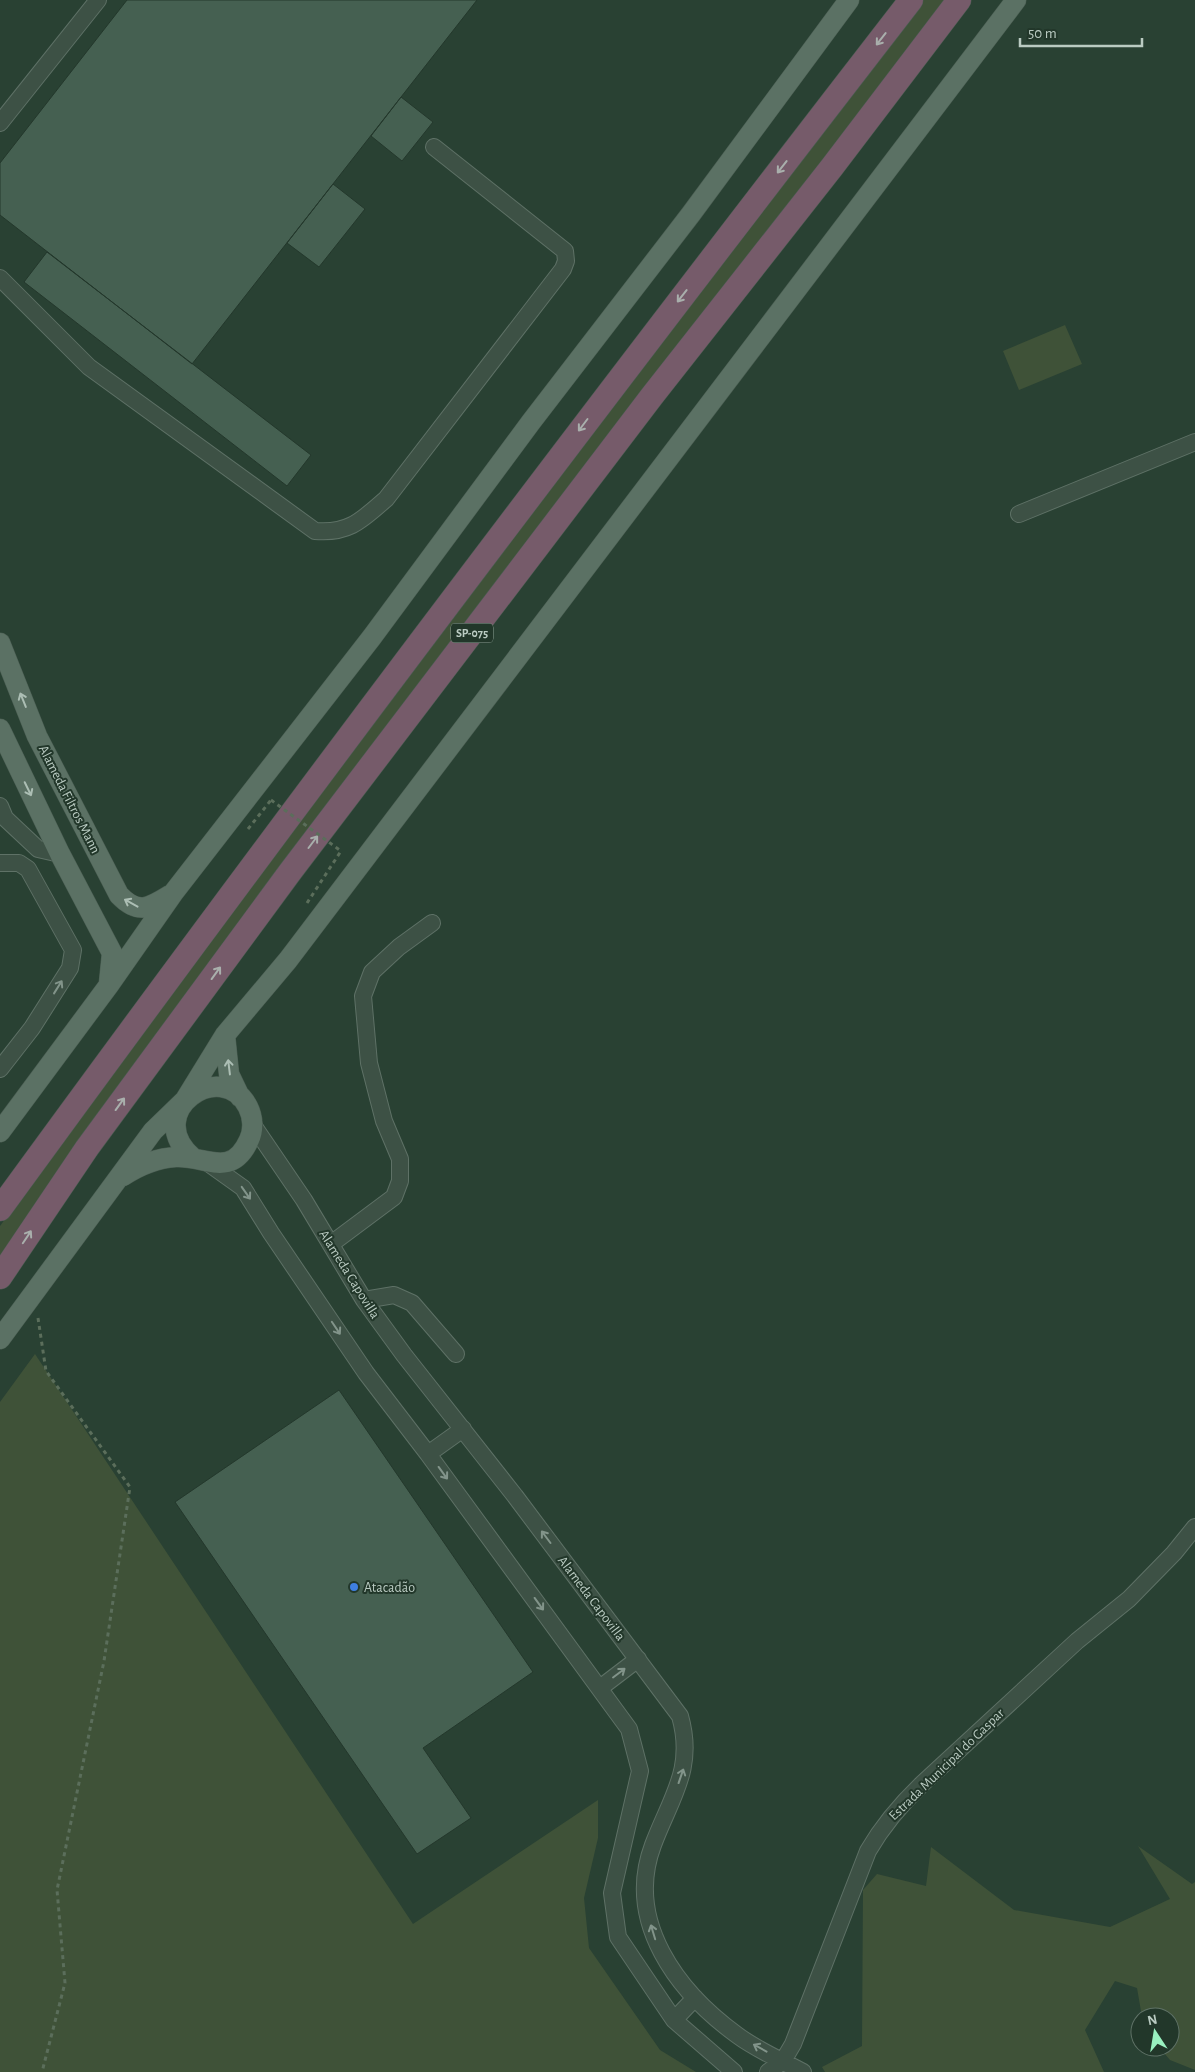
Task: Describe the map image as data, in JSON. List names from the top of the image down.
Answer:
{
  "streets": {
    "highway": ["SP-075"],
    "main road": ["Alameda Filtros Mann"],
    "street": ["Alameda Capovilla", "Estrada Municipal do Gaspar"]
  },
  "crossings": [
    ["Alameda Capovilla", "Estrada Municipal do Gaspar"]
  ],
  "places": ["Atacadão"],
  "scale_bar": "50 m",
  "north": "top"
}
